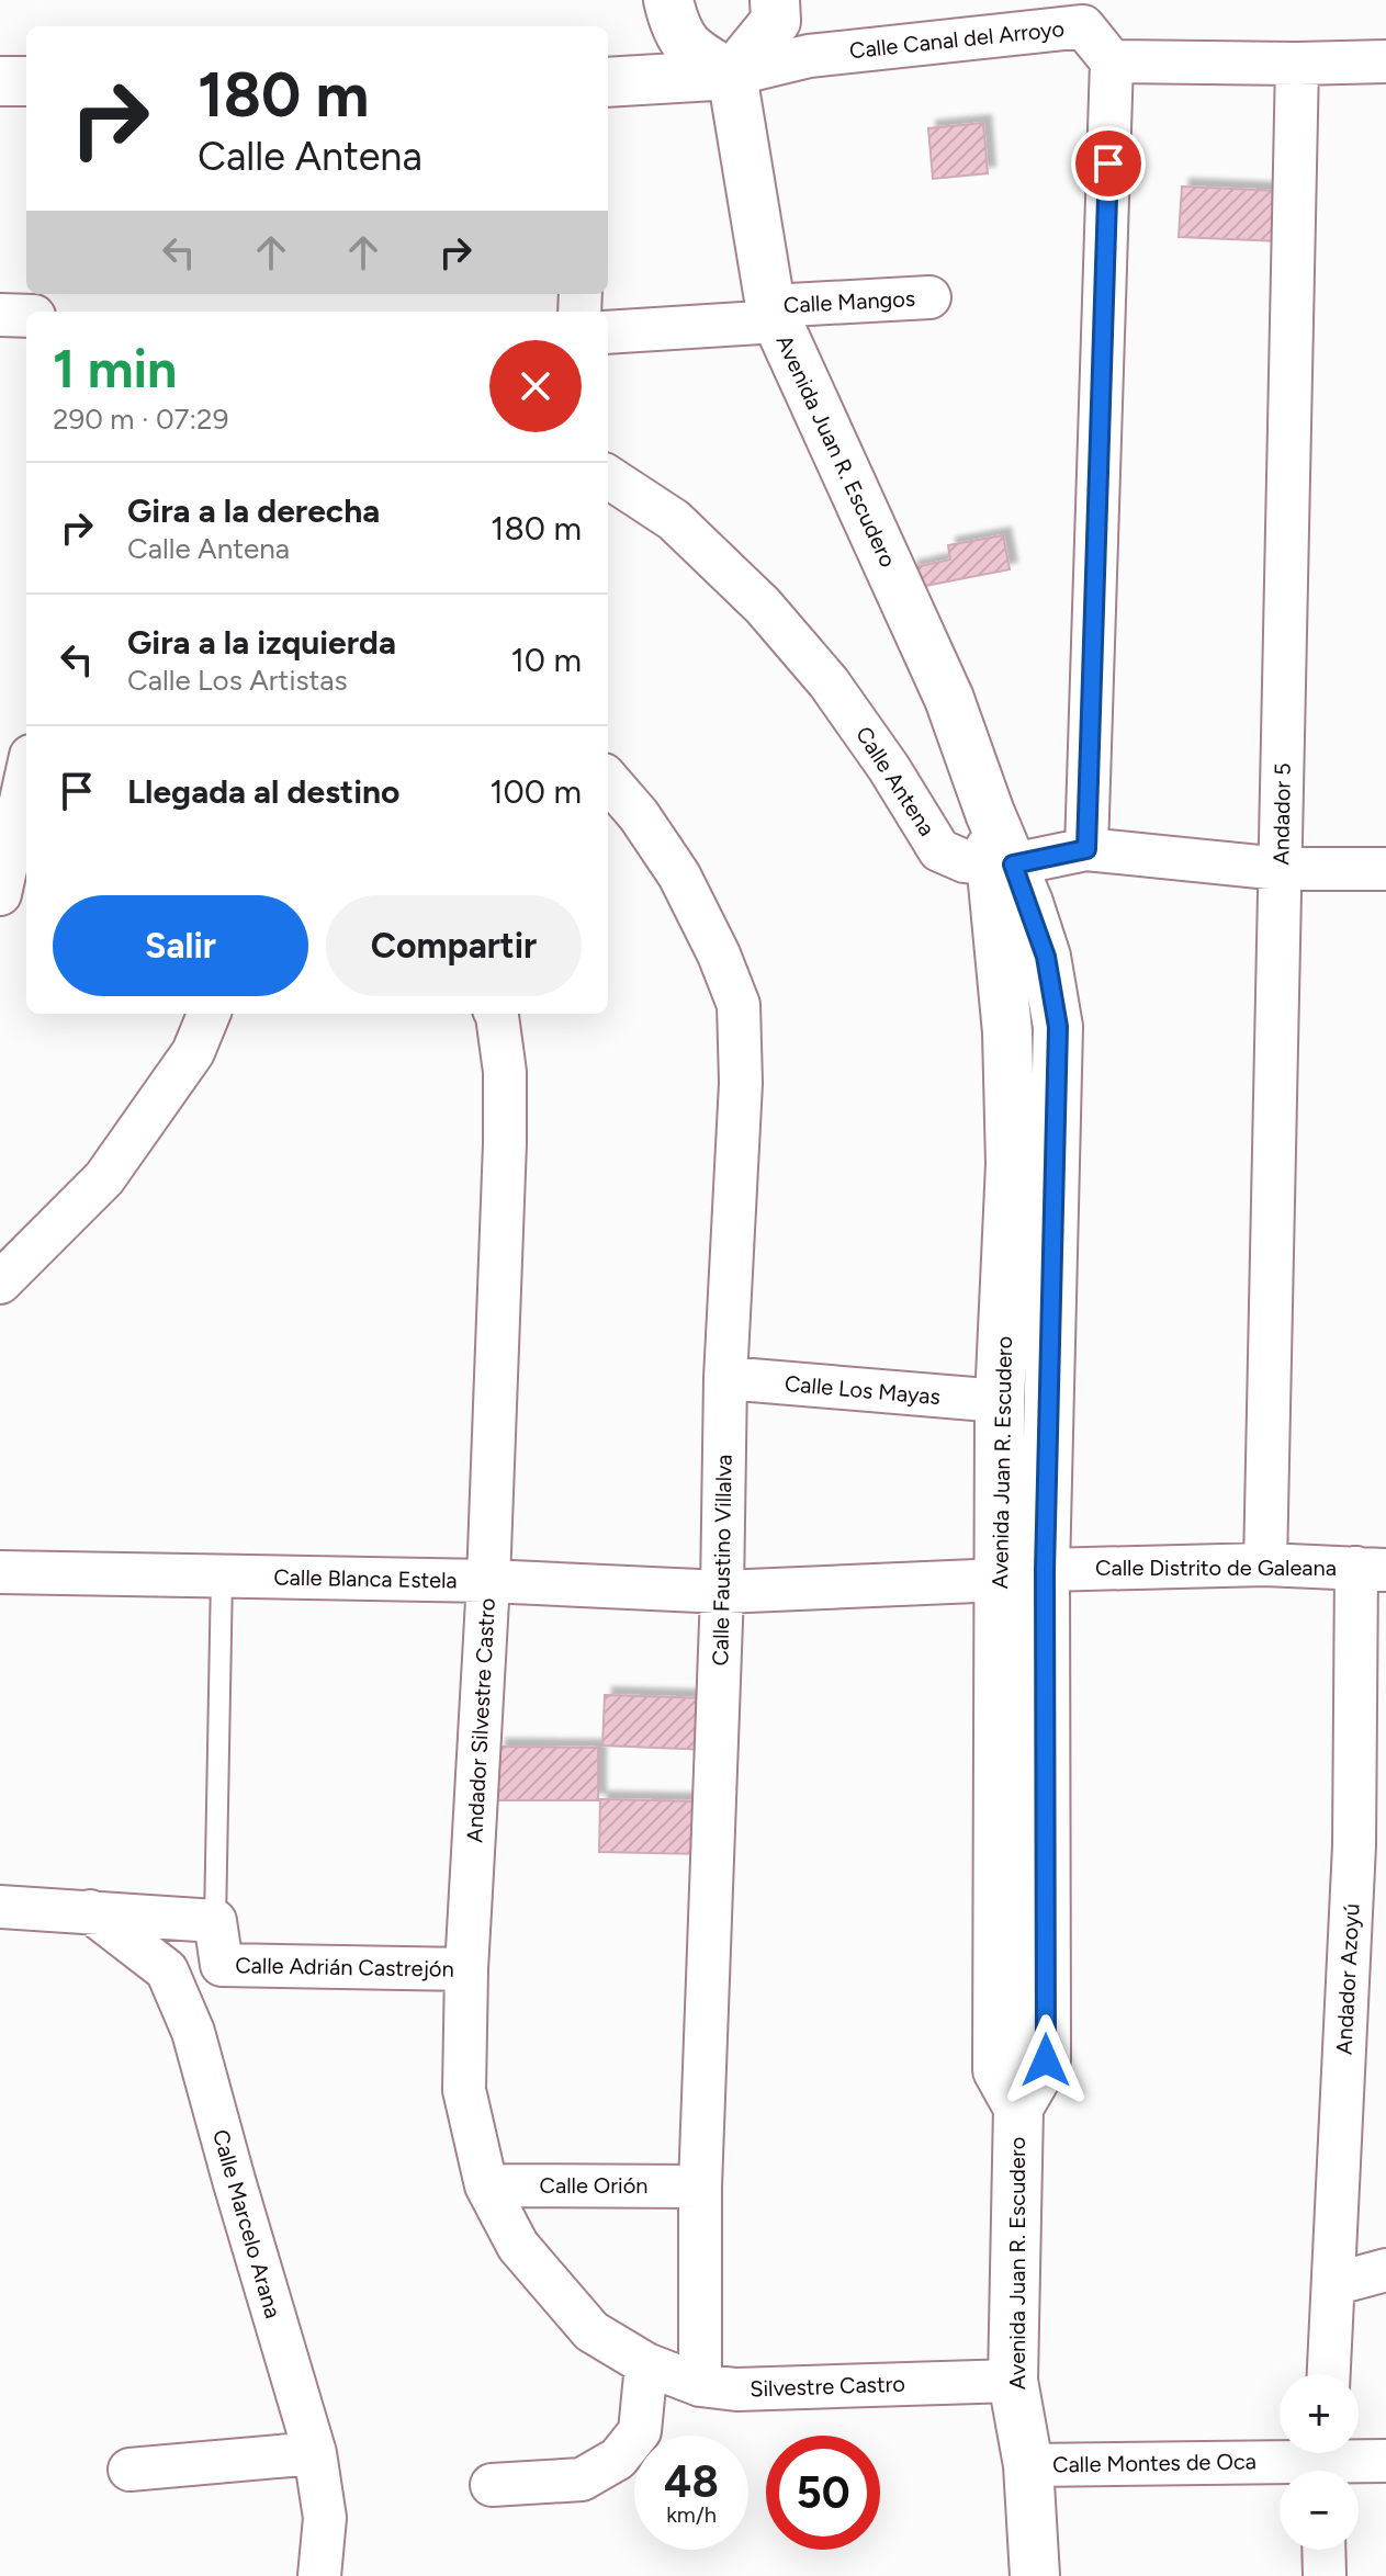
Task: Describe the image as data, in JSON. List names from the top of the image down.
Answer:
{
  "streets": {
    "main road": ["Calle Canal del Arroyo", "Avenida Juan R. Escudero"],
    "street": [
      "Calle Mangos",
      "Calle Antena",
      "Andador 5",
      "Calle Los Mayas",
      "Calle Faustino Villalva",
      "Calle Distrito de Galeana",
      "Calle Blanca Estela",
      "Andador Silvestre Castro",
      "Calle Adrián Castrejón",
      "Andador Azoyú",
      "Calle Orión",
      "Calle Marcelo Arana",
      "Silvestre Castro",
      "Calle Montes de Oca"
    ]
  },
  "crossings": [
    ["Calle Canal del Arroyo", "Avenida Juan R. Escudero"],
    ["Calle Mangos", "Avenida Juan R. Escudero"],
    ["Avenida Juan R. Escudero", "Calle Antena"],
    ["Avenida Juan R. Escudero", "Calle Los Mayas"],
    ["Avenida Juan R. Escudero", "Calle Distrito de Galeana"],
    ["Avenida Juan R. Escudero", "Calle Blanca Estela"],
    ["Avenida Juan R. Escudero", "Silvestre Castro"],
    ["Avenida Juan R. Escudero", "Calle Montes de Oca"],
    ["Calle Antena", "Andador 5"],
    ["Andador 5", "Calle Distrito de Galeana"],
    ["Calle Los Mayas", "Calle Faustino Villalva"],
    ["Calle Faustino Villalva", "Calle Blanca Estela"],
    ["Calle Faustino Villalva", "Calle Orión"],
    ["Calle Faustino Villalva", "Silvestre Castro"],
    ["Calle Distrito de Galeana", "Calle Blanca Estela"],
    ["Calle Distrito de Galeana", "Andador Azoyú"],
    ["Calle Blanca Estela", "Andador Silvestre Castro"],
    ["Andador Silvestre Castro", "Calle Adrián Castrejón"],
    ["Andador Silvestre Castro", "Calle Orión"],
    ["Andador Silvestre Castro", "Silvestre Castro"]
  ],
  "page": {
    "turn": ["180 m", "Calle Antena"],
    "heading": ["1 min", "290 m · 07:29"],
    "list": [
      {
        "name": "Gira a la derecha",
        "note": "Calle Antena",
        "value": "180 m"
      },
      {
        "name": "Gira a la izquierda",
        "note": "Calle Los Artistas",
        "value": "10 m"
      },
      {
        "name": "Llegada al destino",
        "value": "100 m"
      }
    ],
    "buttons": ["Salir", "Compartir"],
    "map_buttons": ["+", "−"],
    "speed": "48 km/h",
    "limit": "50"
  }
}
